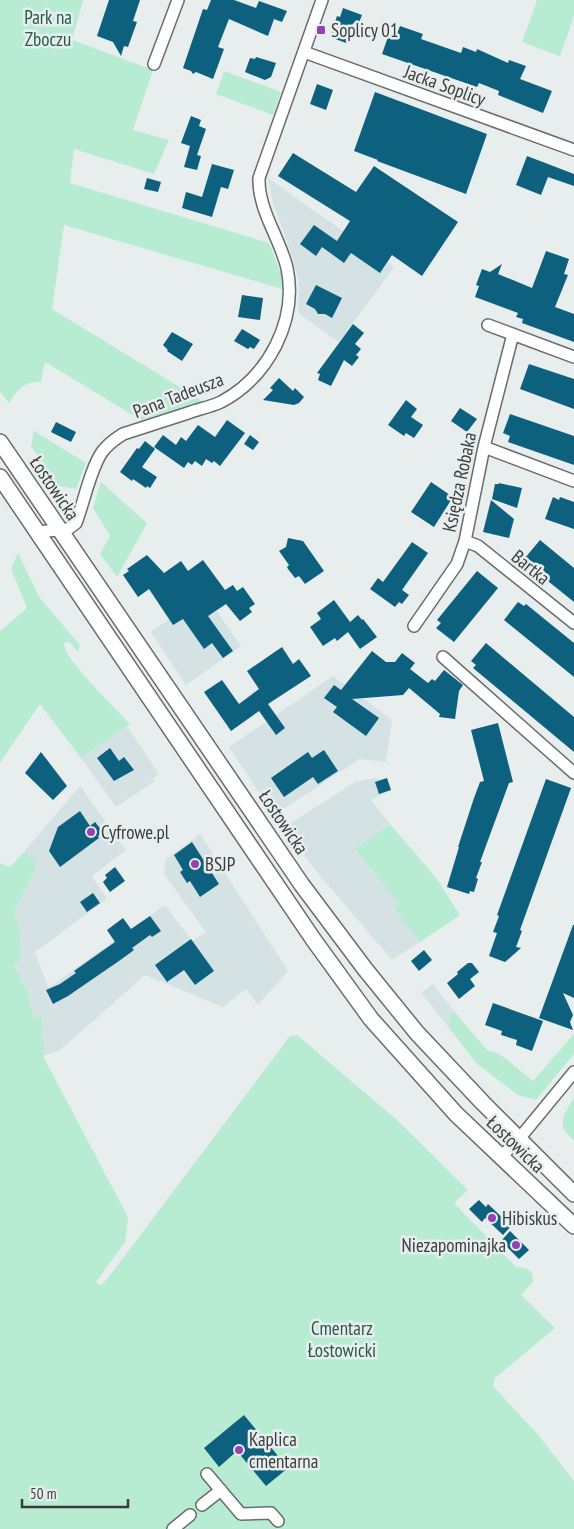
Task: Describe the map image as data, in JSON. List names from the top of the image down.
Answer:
{
  "streets": {
    "main road": ["Łostowicka"],
    "street": [
      "Jacka Soplicy",
      "Pana Tadeusza",
      "Księdza Robaka",
      "Bartka"
    ]
  },
  "crossings": [
    ["Jacka Soplicy", "Pana Tadeusza"],
    ["Pana Tadeusza", "Łostowicka"],
    ["Księdza Robaka", "Bartka"]
  ],
  "parks": ["Park na Zboczu", "Cmentarz Łostowicki"],
  "places": {
    "transit": ["Soplicy 01"],
    "other": [
      "Cyfrowe.pl",
      "BSJP",
      "Hibiskus",
      "Niezapominajka",
      "Kaplica cmentarna"
    ]
  },
  "scale_bar": "50 m"
}
